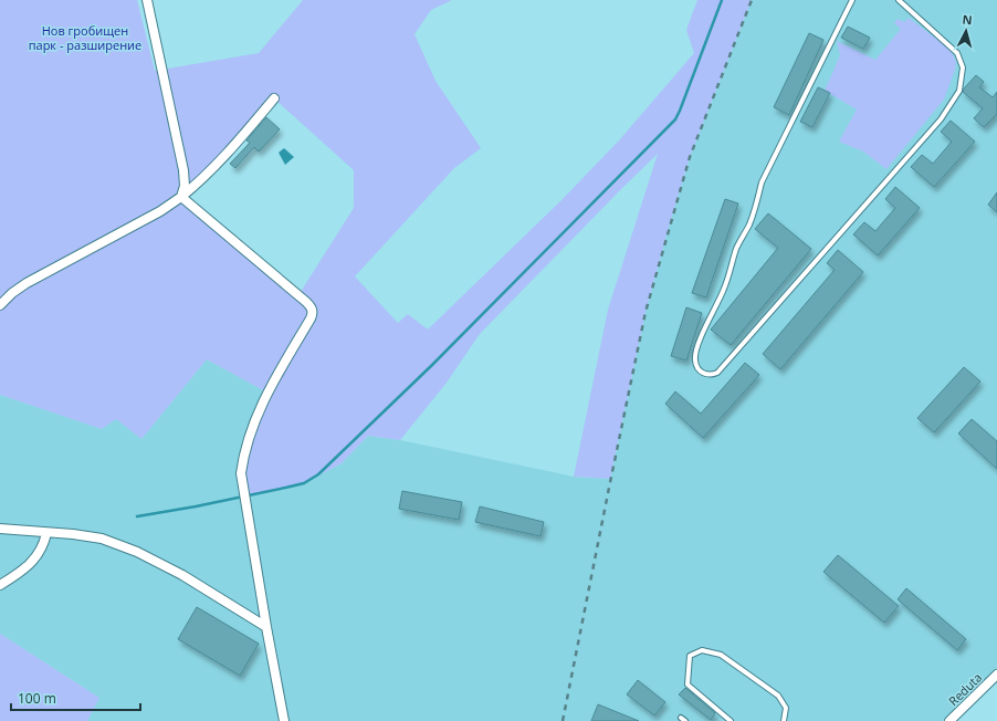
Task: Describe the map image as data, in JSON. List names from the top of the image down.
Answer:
{
  "streets": {
    "street": ["Reduta"]
  },
  "parks": ["Нов гробищен парк - разширение"],
  "scale_bar": "100 m",
  "north": "top"
}
